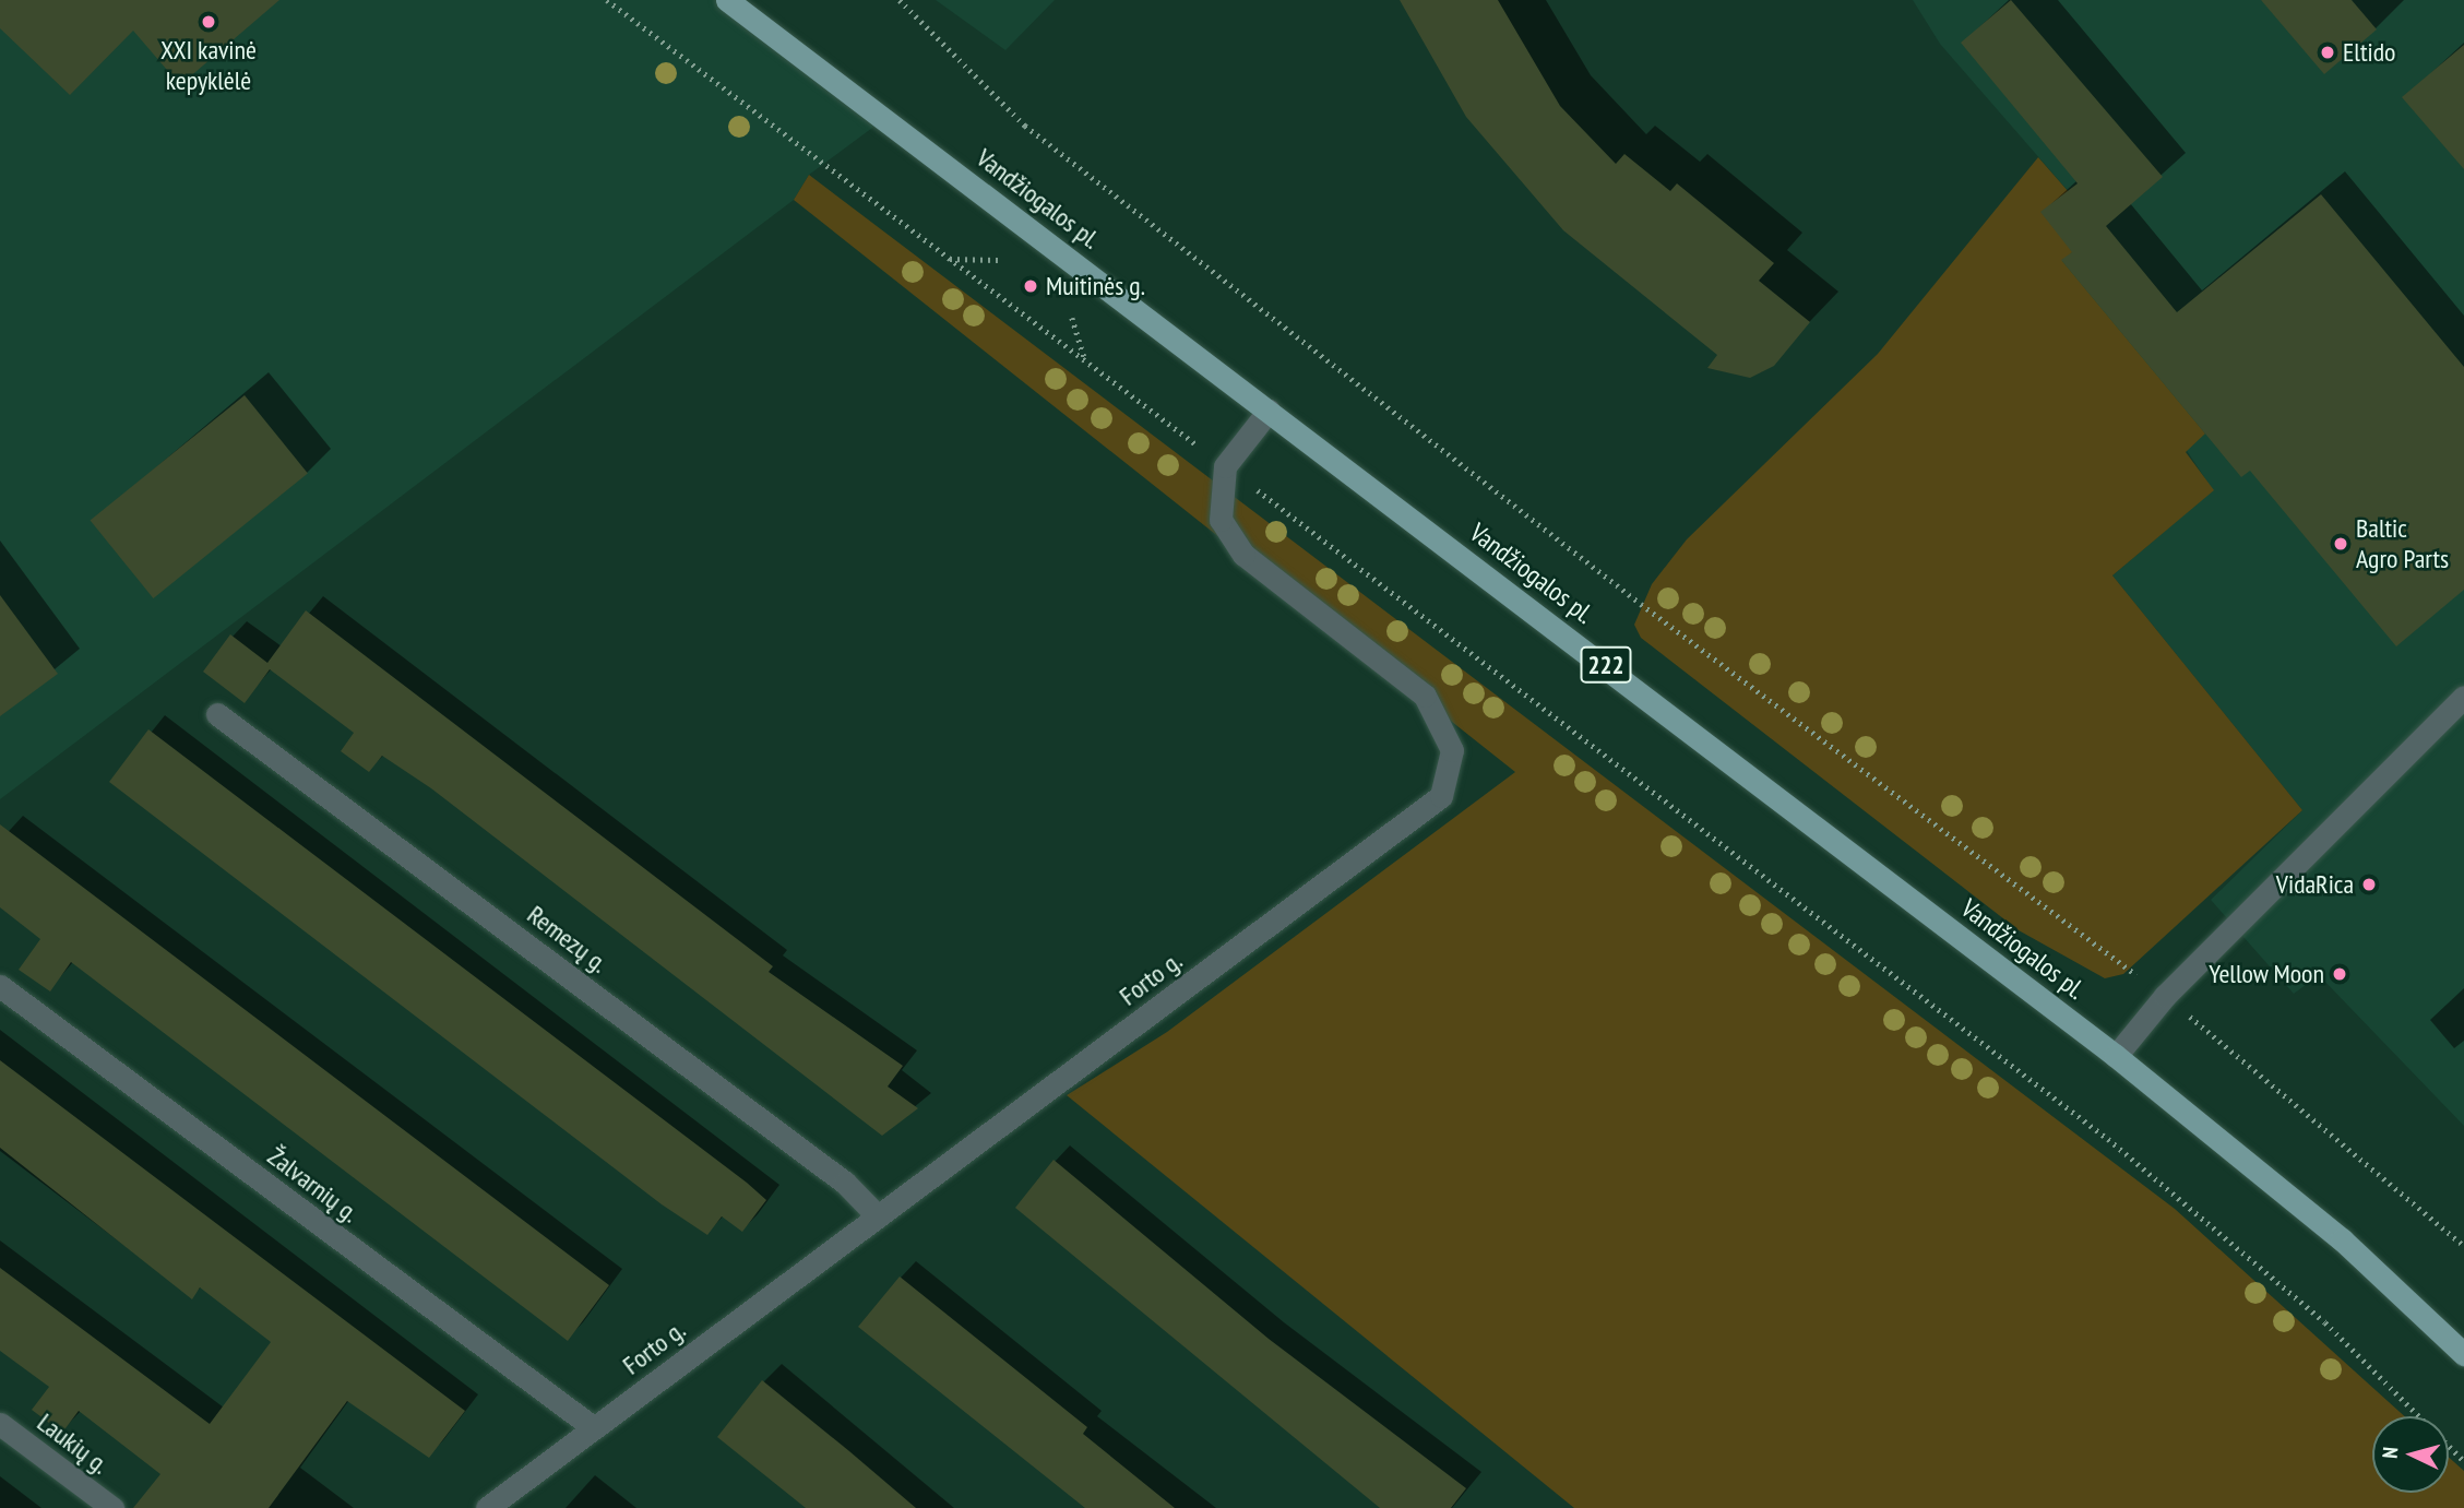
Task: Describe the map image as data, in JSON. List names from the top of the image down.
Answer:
{
  "streets": {
    "main road": ["Vandžiogalos pl.", "222"],
    "street": [
      "Remezų g.",
      "Forto g.",
      "Žalvarnių g.",
      "Laukių g."
    ]
  },
  "crossings": [
    ["Vandžiogalos pl.", "Forto g."],
    ["Remezų g.", "Forto g."],
    ["Forto g.", "Žalvarnių g."]
  ],
  "places": [
    "XXI kavinė kepyklėlė",
    "Eltido",
    "Muitinės g.",
    "Baltic Agro Parts",
    "VidaRica",
    "Yellow Moon"
  ],
  "north": "left"
}
